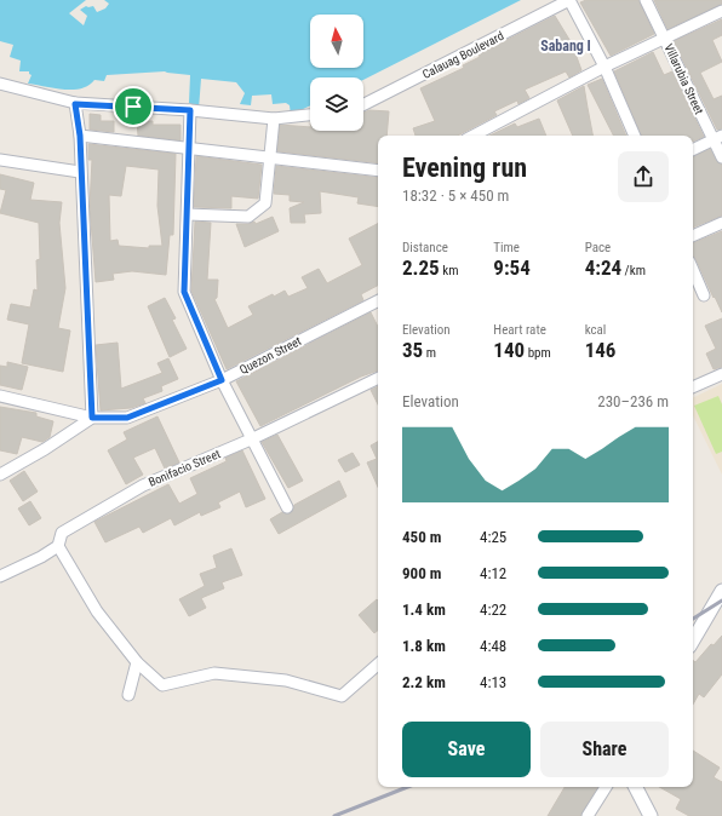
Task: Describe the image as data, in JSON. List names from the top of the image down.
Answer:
{
  "streets": {
    "street": [
      "Calauag Boulevard",
      "Villarubia Street",
      "Quezon Street",
      "Bonifacio Street"
    ]
  },
  "districts": ["Sabang I"],
  "north": "top",
  "page": {
    "heading": ["Evening run", "18:32 · 5 × 450 m"],
    "stats": [
      ["Distance", "2.25 km"],
      ["Time", "9:54"],
      ["Pace", "4:24 /km"],
      ["Elevation", "35 m"],
      ["Heart rate", "140 bpm"],
      ["kcal", "146"]
    ],
    "chart": ["Elevation", "230–236 m"],
    "list": [
      {
        "name": "450 m",
        "note": "4:25"
      },
      {
        "name": "900 m",
        "note": "4:12"
      },
      {
        "name": "1.4 km",
        "note": "4:22"
      },
      {
        "name": "1.8 km",
        "note": "4:48"
      },
      {
        "name": "2.2 km",
        "note": "4:13"
      }
    ],
    "buttons": ["Save", "Share"]
  }
}
